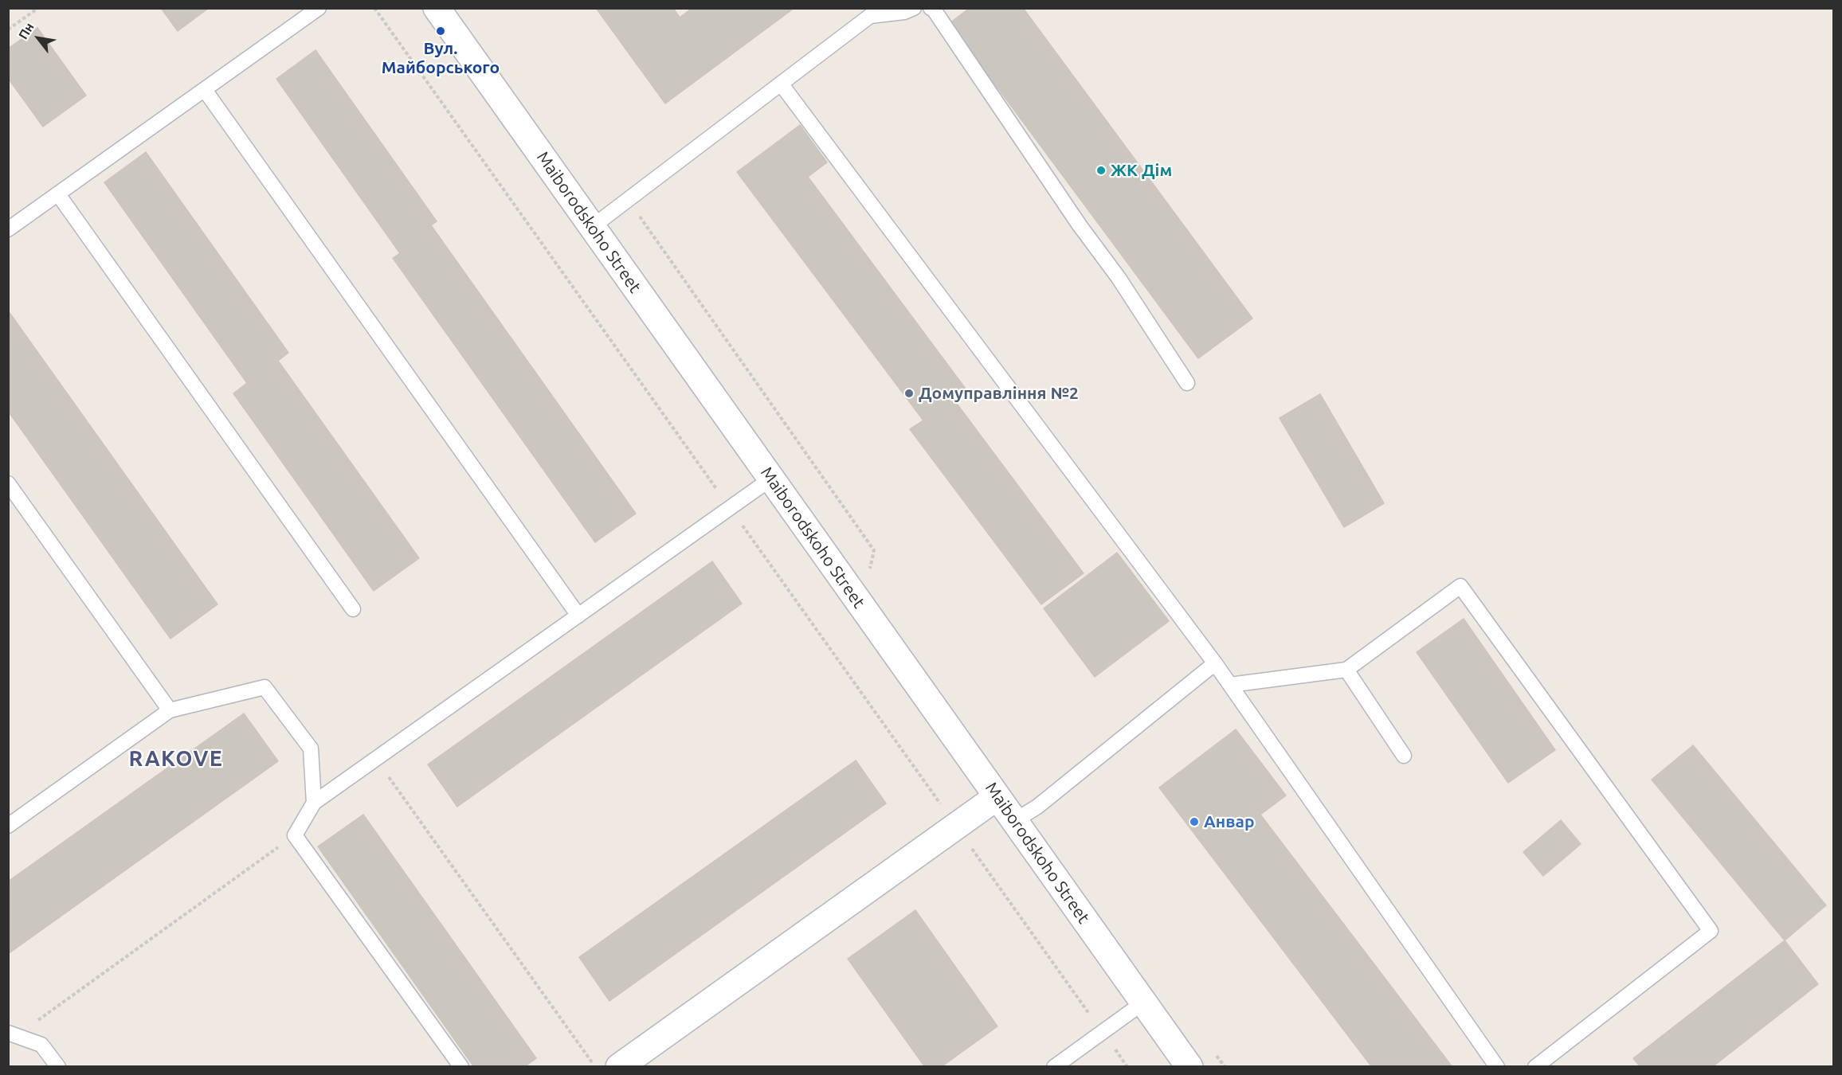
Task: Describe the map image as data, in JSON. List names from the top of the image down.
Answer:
{
  "streets": {
    "street": ["Maiborodskoho Street"]
  },
  "districts": ["RAKOVE"],
  "places": [
    "Вул. Майборського",
    "ЖК Дім",
    "Домуправління №2",
    "Анвар"
  ],
  "north": "top left"
}
